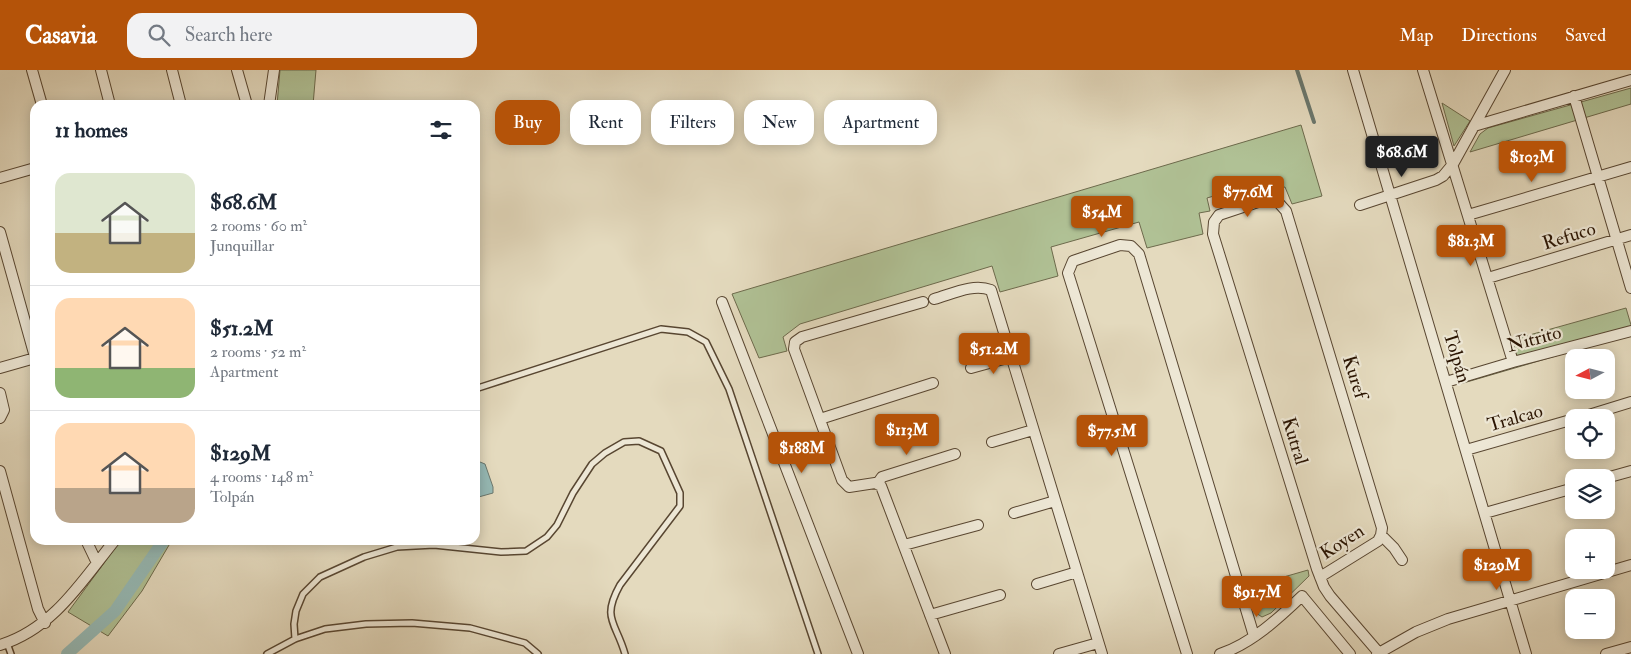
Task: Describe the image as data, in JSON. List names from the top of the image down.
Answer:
{
  "streets": {
    "street": [
      "Refuco",
      "Nitrito",
      "Tolpán",
      "Kuref",
      "Tralcao",
      "Kutral",
      "Koyen"
    ]
  },
  "crossings": [
    ["Nitrito", "Tolpán"],
    ["Tolpán", "Tralcao"],
    ["Kuref", "Kutral"],
    ["Kuref", "Koyen"],
    ["Kutral", "Koyen"]
  ],
  "north": "left",
  "page": {
    "header": "Casavia",
    "search": "Search here",
    "nav": ["Map", "Directions", "Saved"],
    "chip": [
      "Buy",
      "Rent",
      "Filters",
      "New",
      "Apartment"
    ],
    "heading": "11 homes",
    "price": [
      "$68.6M",
      "$103M",
      "$77.6M",
      "$54M",
      "$81.3M",
      "$51.2M",
      "$113M",
      "$77.5M",
      "$188M",
      "$129M",
      "$91.7M"
    ],
    "list": [
      {
        "name": "$68.6M",
        "note": "2 rooms · 60 m² · Junquillar"
      },
      {
        "name": "$51.2M",
        "note": "2 rooms · 52 m² · Apartment"
      },
      {
        "name": "$129M",
        "note": "4 rooms · 148 m² · Tolpán"
      }
    ],
    "map_buttons": ["+", "−"]
  }
}
